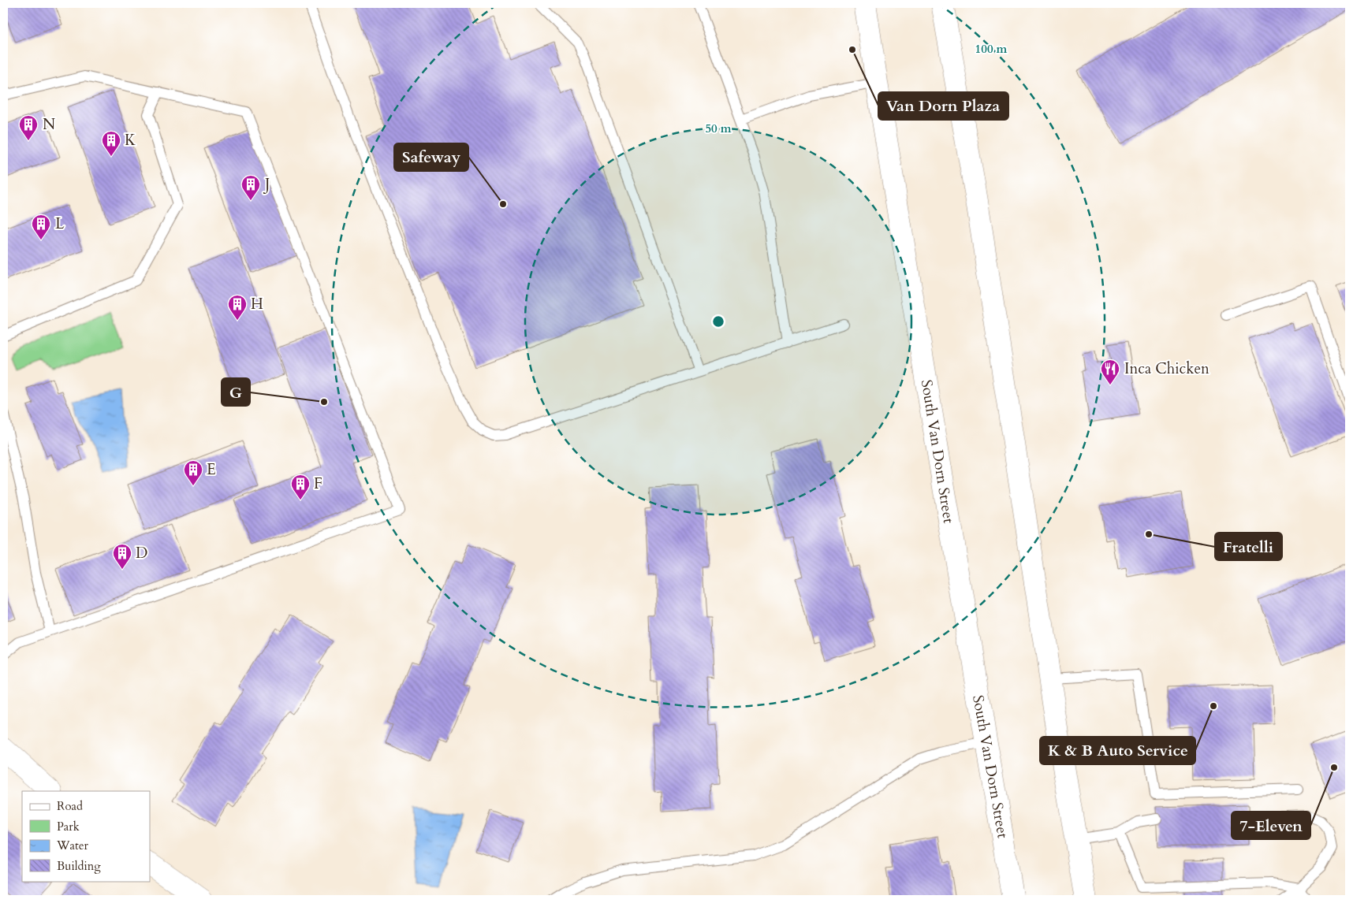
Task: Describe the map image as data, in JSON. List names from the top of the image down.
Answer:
{
  "streets": {
    "main road": ["South Van Dorn Street"]
  },
  "places": {
    "other": [
      "Van Dorn Plaza",
      "Safeway",
      "G",
      "Fratelli",
      "K & B Auto Service",
      "7-Eleven"
    ],
    "building": [
      "N",
      "K",
      "J",
      "L",
      "H",
      "E",
      "F",
      "D"
    ],
    "restaurant": ["Inca Chicken"]
  },
  "legend": [
    "Road",
    "Park",
    "Water",
    "Building"
  ],
  "rings": ["100 m", "50 m"]
}
